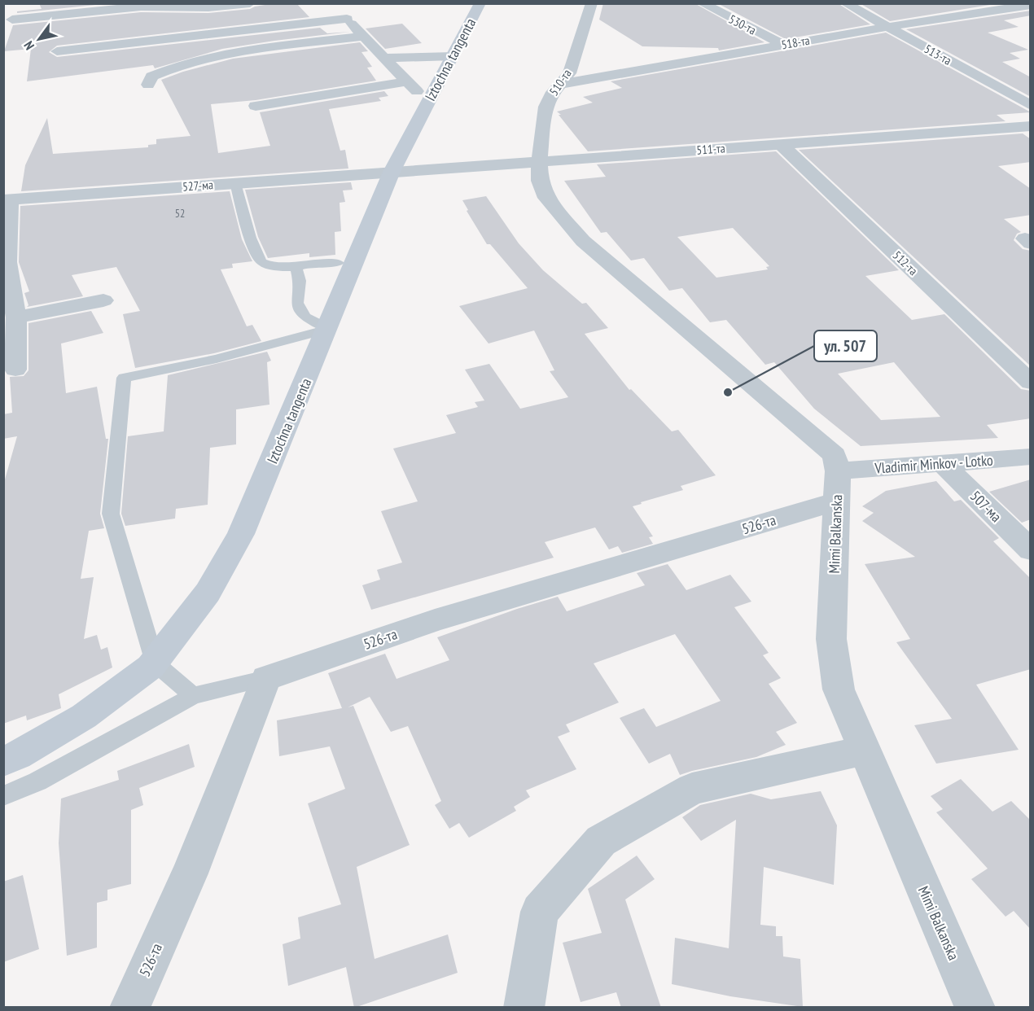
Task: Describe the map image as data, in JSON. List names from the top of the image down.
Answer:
{
  "streets": {
    "street": [
      "530-та",
      "518-та",
      "513-та",
      "Iztochna tangenta",
      "510-та",
      "511-та",
      "527-ма",
      "512-та",
      "Vladimir Minkov - Lotko",
      "507-ма",
      "526-та",
      "Mimi Balkanska"
    ]
  },
  "crossings": [
    ["530-та", "518-та"],
    ["518-та", "513-та"],
    ["518-та", "510-та"],
    ["Iztochna tangenta", "511-та"],
    ["Iztochna tangenta", "527-ма"],
    ["510-та", "511-та"],
    ["510-та", "Mimi Balkanska"],
    ["511-та", "527-ма"],
    ["511-та", "512-та"],
    ["511-та", "Mimi Balkanska"],
    ["Vladimir Minkov - Lotko", "507-ма"],
    ["Vladimir Minkov - Lotko", "526-та"],
    ["Vladimir Minkov - Lotko", "Mimi Balkanska"],
    ["526-та", "Mimi Balkanska"]
  ],
  "places": ["ул. 507"],
  "house_numbers": ["52"],
  "north": "bottom left"
}
